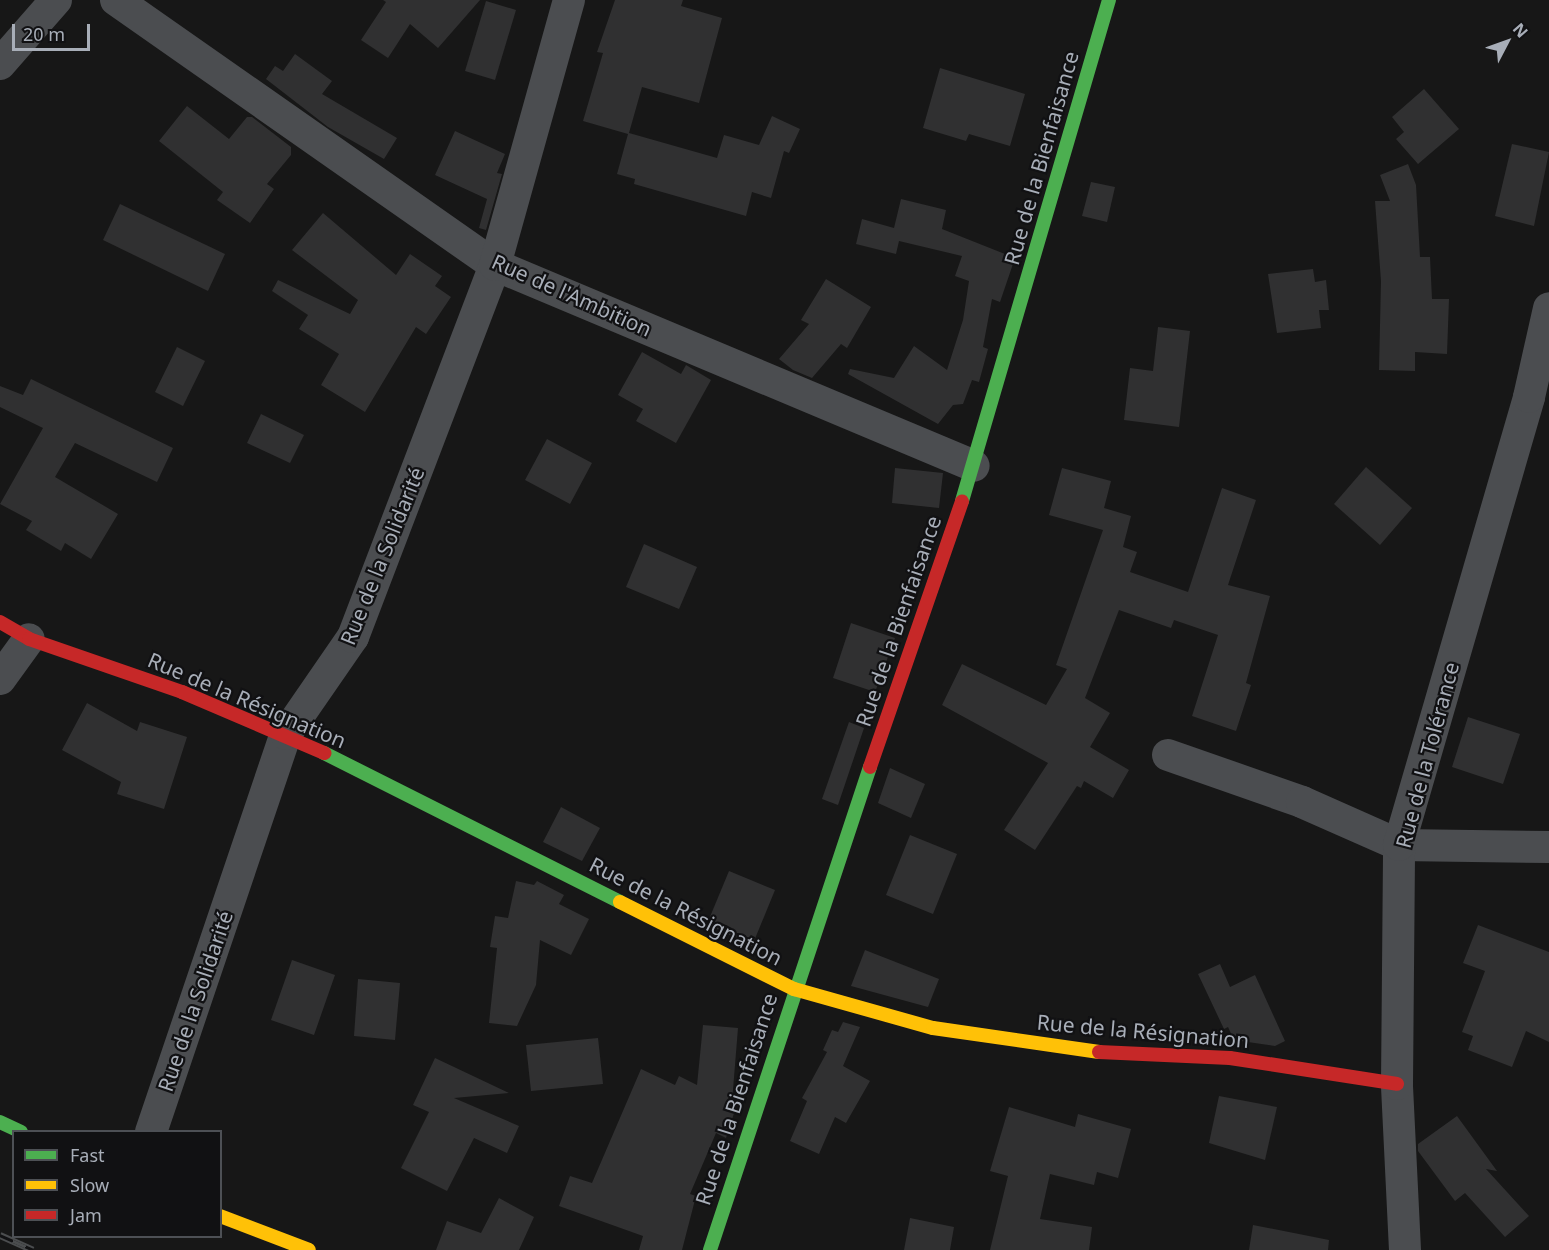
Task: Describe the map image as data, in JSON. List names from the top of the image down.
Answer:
{
  "streets": {
    "street": [
      "Rue de la Bienfaisance",
      "Rue de l'Ambition",
      "Rue de la Solidarité",
      "Rue de la Résignation",
      "Rue de la Tolérance"
    ]
  },
  "crossings": [
    ["Rue de la Bienfaisance", "Rue de l'Ambition"],
    ["Rue de la Bienfaisance", "Rue de la Résignation"],
    ["Rue de l'Ambition", "Rue de la Solidarité"],
    ["Rue de la Solidarité", "Rue de la Résignation"],
    ["Rue de la Résignation", "Rue de la Tolérance"]
  ],
  "legend": ["Fast", "Slow", "Jam"],
  "scale_bar": "20 m",
  "north": "top right"
}
